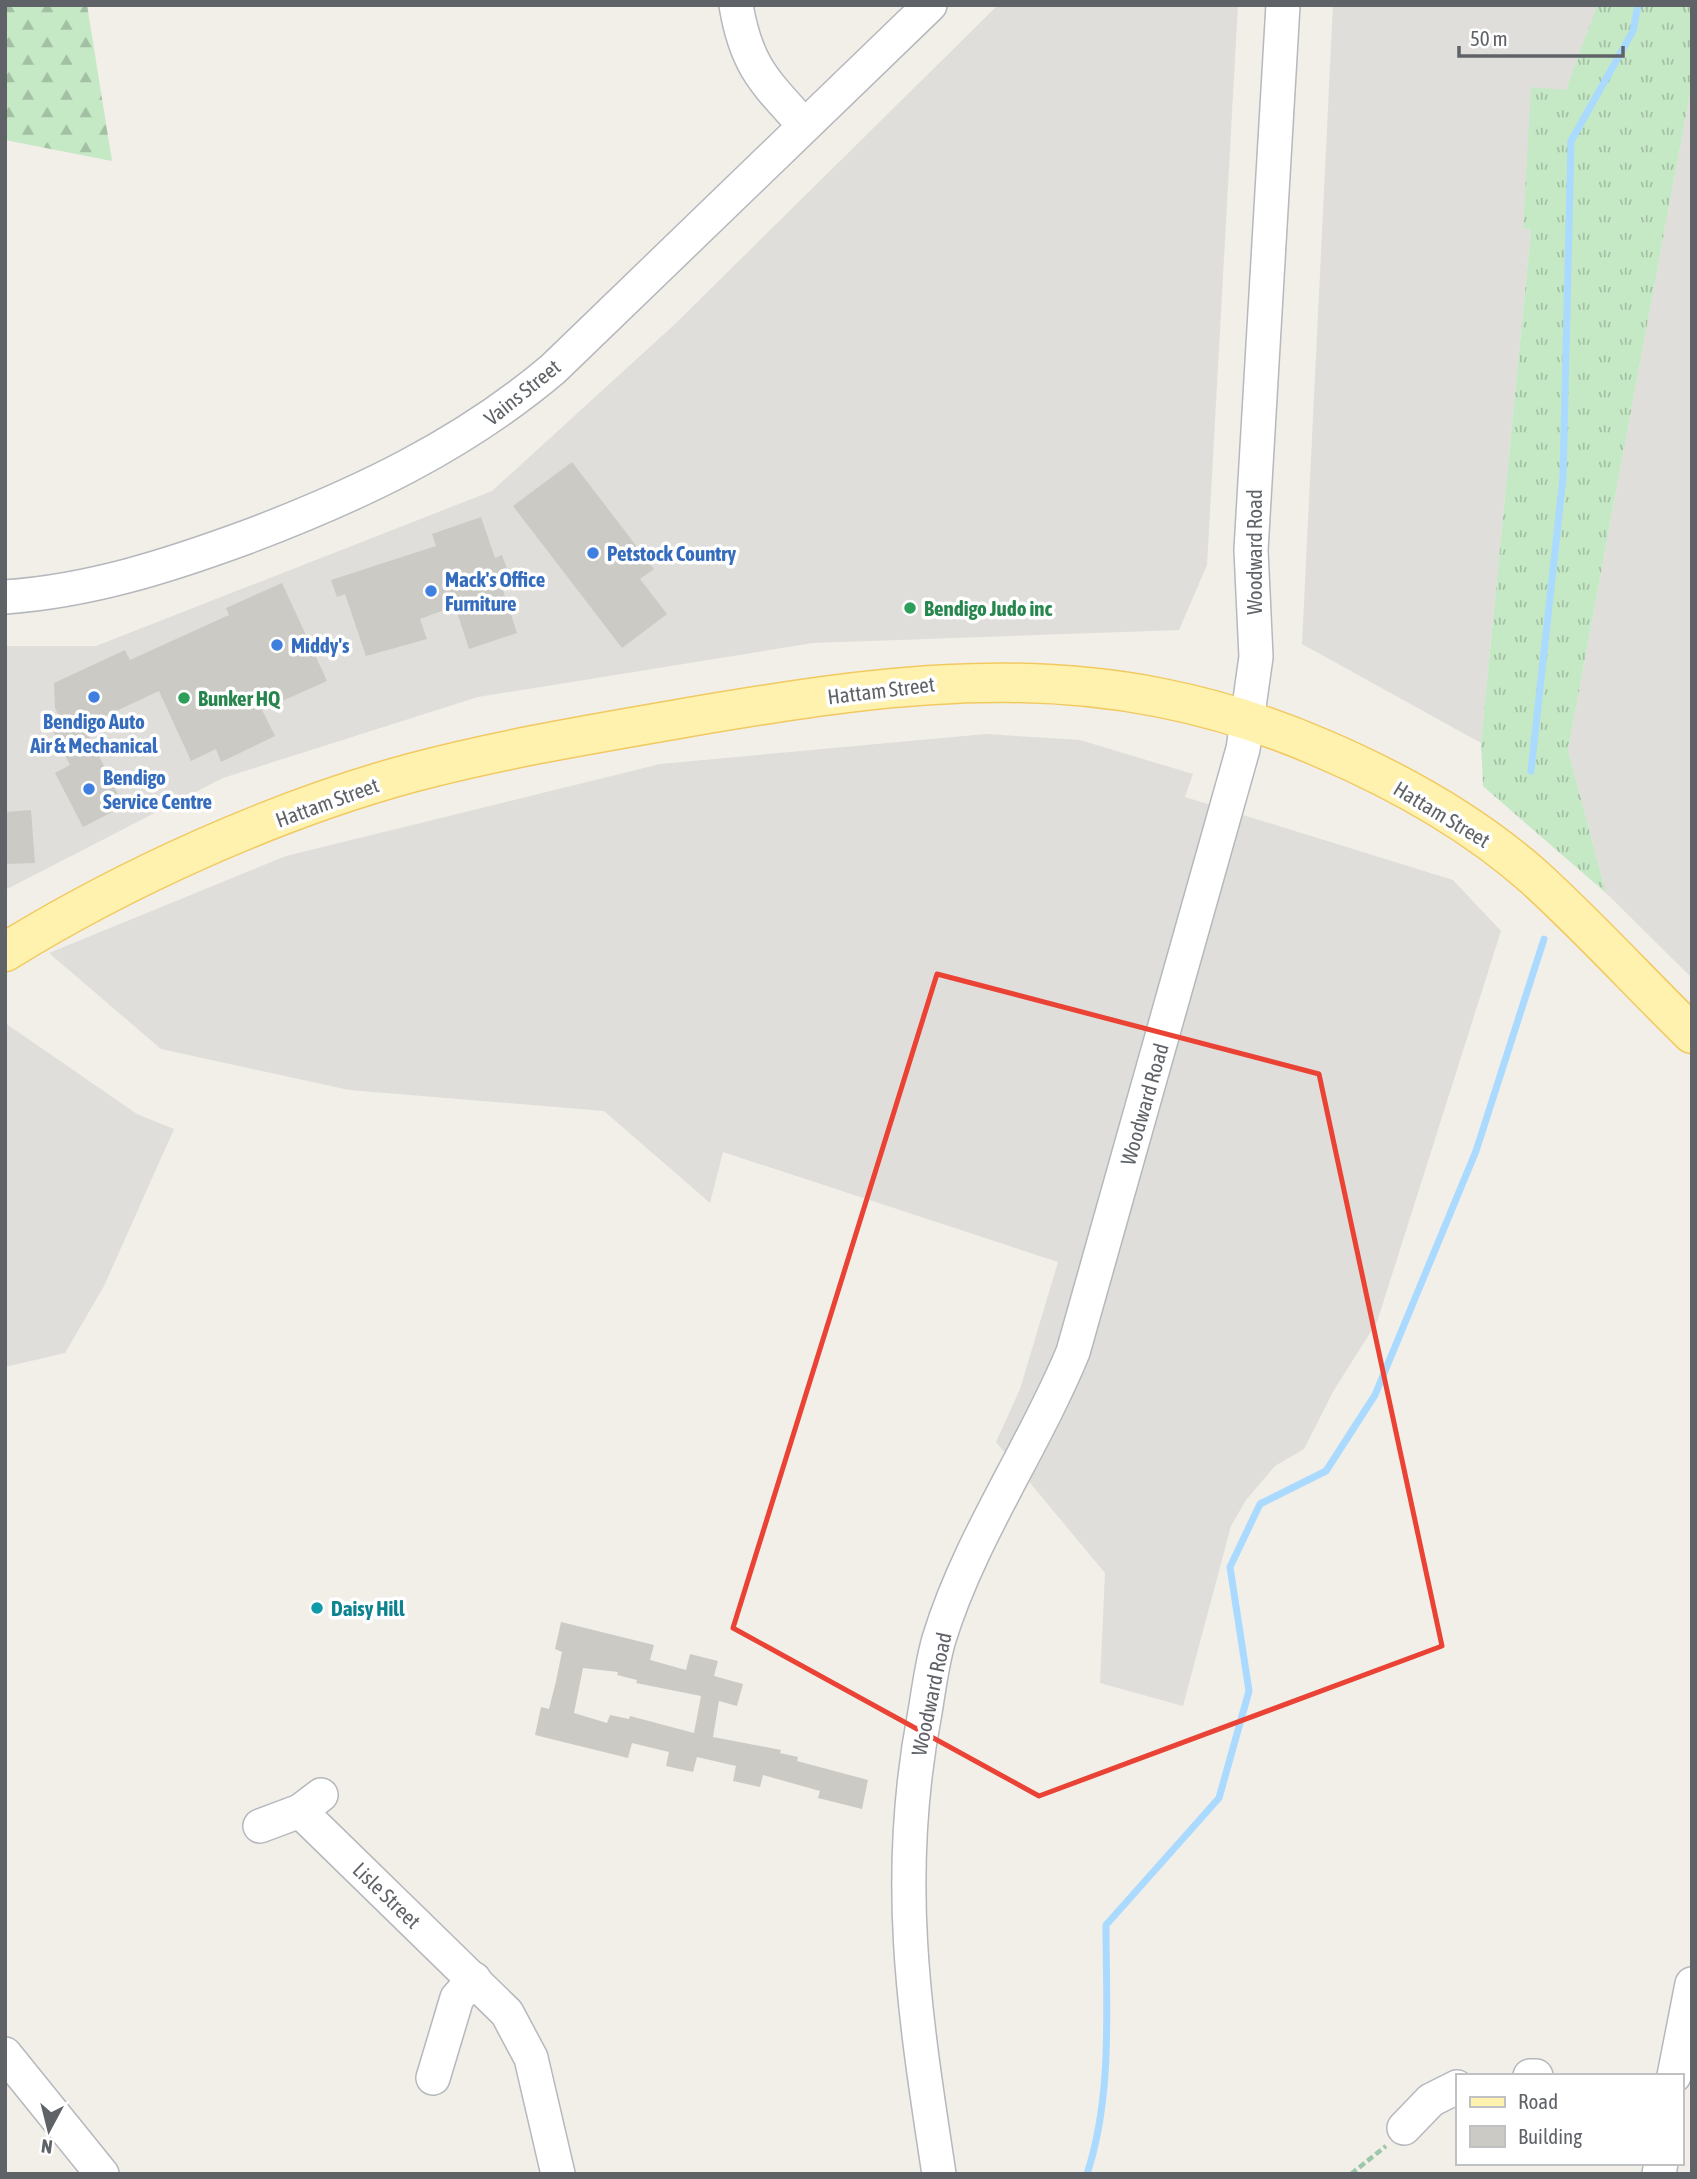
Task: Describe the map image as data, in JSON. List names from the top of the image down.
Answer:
{
  "streets": {
    "main road": ["Hattam Street"],
    "street": ["Vains Street", "Woodward Road", "Lisle Street"]
  },
  "crossings": [
    ["Woodward Road", "Hattam Street"]
  ],
  "places": [
    "Petstock Country",
    "Mack's Office Furniture",
    "Bendigo Judo inc",
    "Middy's",
    "Bendigo Auto Air & Mechanical",
    "Bunker HQ",
    "Bendigo Service Centre",
    "Daisy Hill"
  ],
  "legend": ["Road", "Building"],
  "scale_bar": "50 m",
  "north": "bottom"
}
